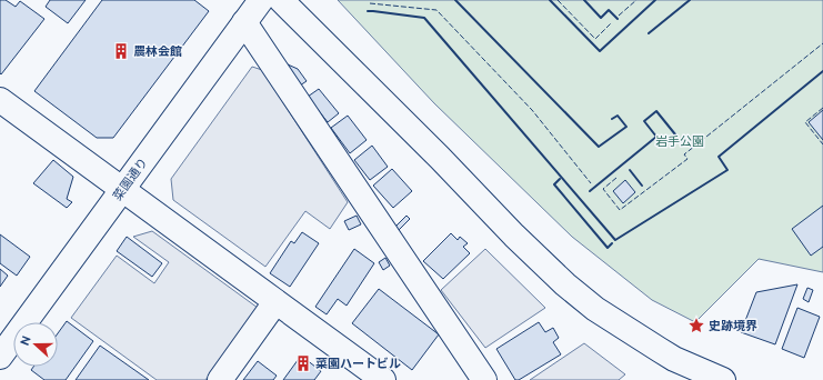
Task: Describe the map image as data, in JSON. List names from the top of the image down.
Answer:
{
  "streets": {
    "street": ["菜園通り"]
  },
  "parks": ["岩手公園"],
  "places": {
    "building": ["農林会館", "菜園ハートビル"],
    "place": ["史跡境界"]
  },
  "north": "left"
}
